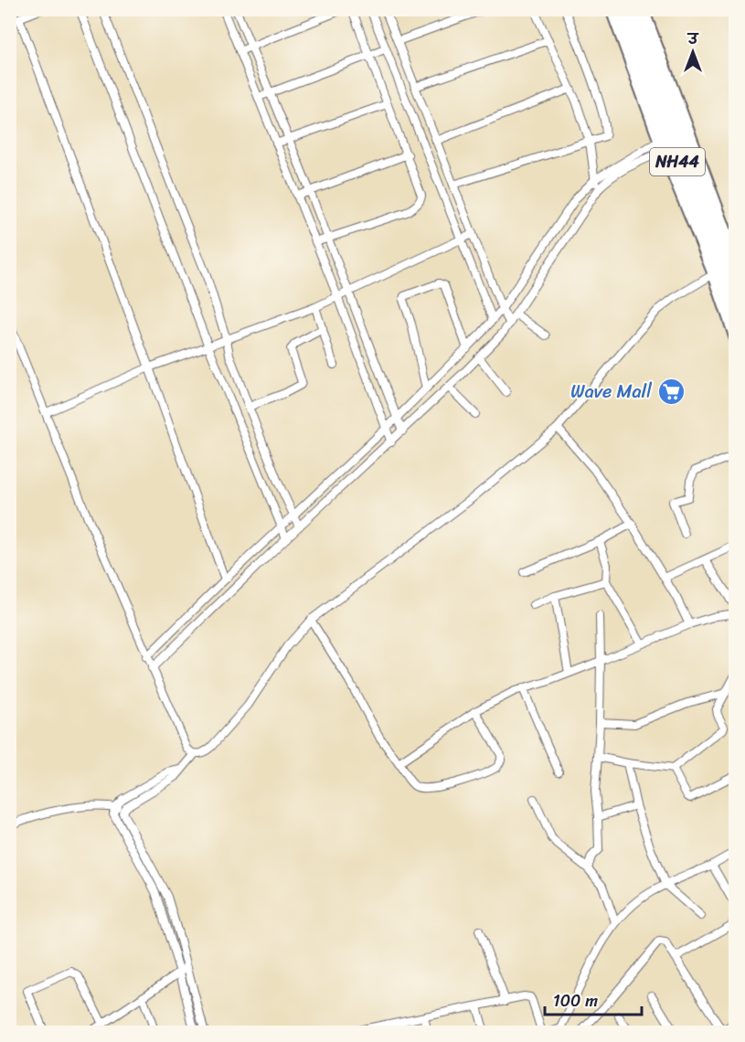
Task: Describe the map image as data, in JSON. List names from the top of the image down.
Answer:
{
  "streets": {
    "highway": ["NH44"]
  },
  "places": {
    "supermarket": ["Wave Mall"]
  },
  "scale_bar": "100 m",
  "north": "top"
}
